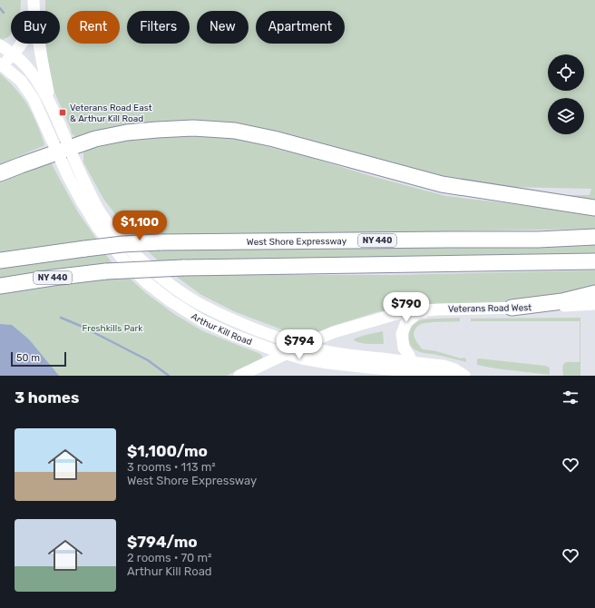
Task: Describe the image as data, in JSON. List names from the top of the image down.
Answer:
{
  "streets": {
    "highway": ["NY 440", "West Shore Expressway"],
    "street": ["Veterans Road West", "Arthur Kill Road"]
  },
  "crossings": [
    ["Veterans Road West", "Arthur Kill Road"]
  ],
  "parks": ["Freshkills Park"],
  "places": {
    "transit": ["Veterans Road East & Arthur Kill Road"]
  },
  "scale_bar": "50 m",
  "page": {
    "chip": [
      "Buy",
      "Rent",
      "Filters",
      "New",
      "Apartment"
    ],
    "price": ["$1,100", "$790", "$794"],
    "scale": "50 m",
    "heading": "3 homes",
    "list": [
      {
        "name": "$1,100/mo",
        "note": "3 rooms · 113 m² · West Shore Expressway"
      },
      {
        "name": "$794/mo",
        "note": "2 rooms · 70 m² · Arthur Kill Road"
      }
    ]
  }
}
